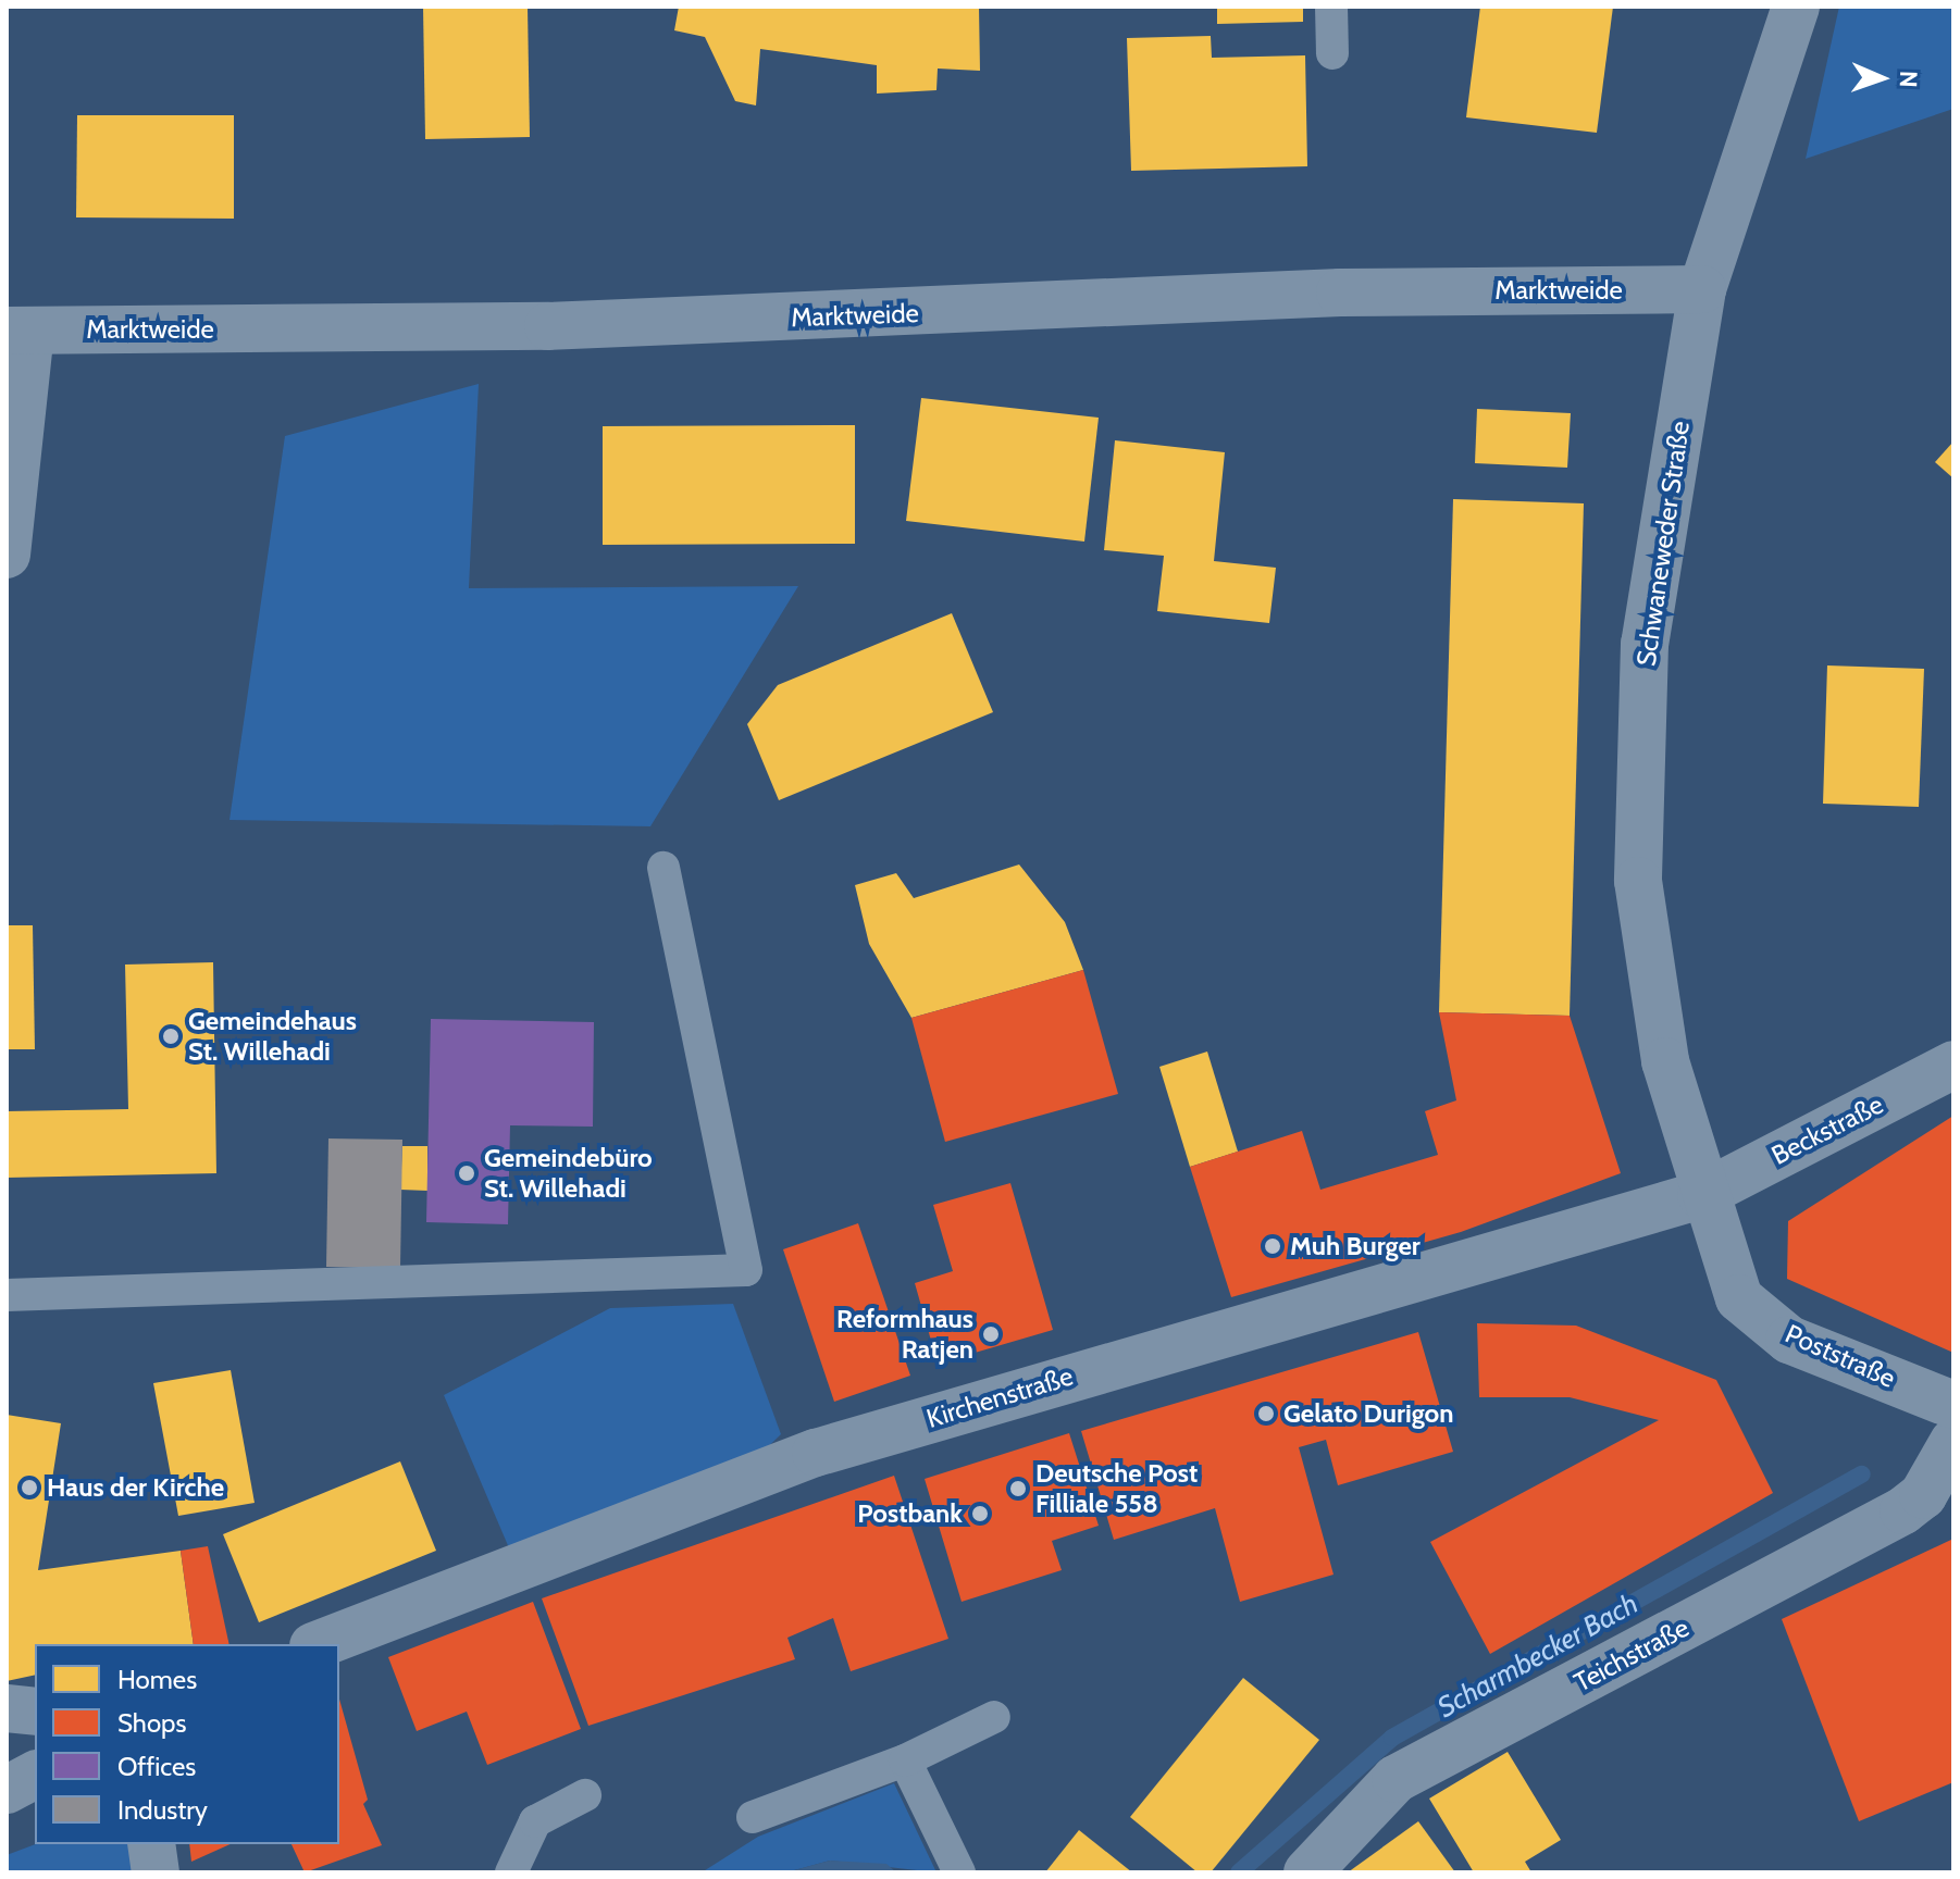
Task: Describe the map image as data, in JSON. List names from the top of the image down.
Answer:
{
  "streets": {
    "street": [
      "Marktweide",
      "Schwaneweder Straße",
      "Beckstraße",
      "Poststraße",
      "Kirchenstraße",
      "Teichstraße"
    ]
  },
  "crossings": [
    ["Marktweide", "Schwaneweder Straße"],
    ["Schwaneweder Straße", "Beckstraße"],
    ["Schwaneweder Straße", "Poststraße"],
    ["Schwaneweder Straße", "Kirchenstraße"],
    ["Beckstraße", "Poststraße"],
    ["Beckstraße", "Kirchenstraße"],
    ["Poststraße", "Kirchenstraße"]
  ],
  "water": ["Scharmbecker Bach"],
  "places": [
    "Gemeindehaus St. Willehadi",
    "Gemeindebüro St. Willehadi",
    "Muh Burger",
    "Reformhaus Ratjen",
    "Gelato Durigon",
    "Haus der Kirche",
    "Deutsche Post Filliale 558",
    "Postbank"
  ],
  "legend": [
    "Homes",
    "Shops",
    "Offices",
    "Industry"
  ],
  "north": "right"
}
